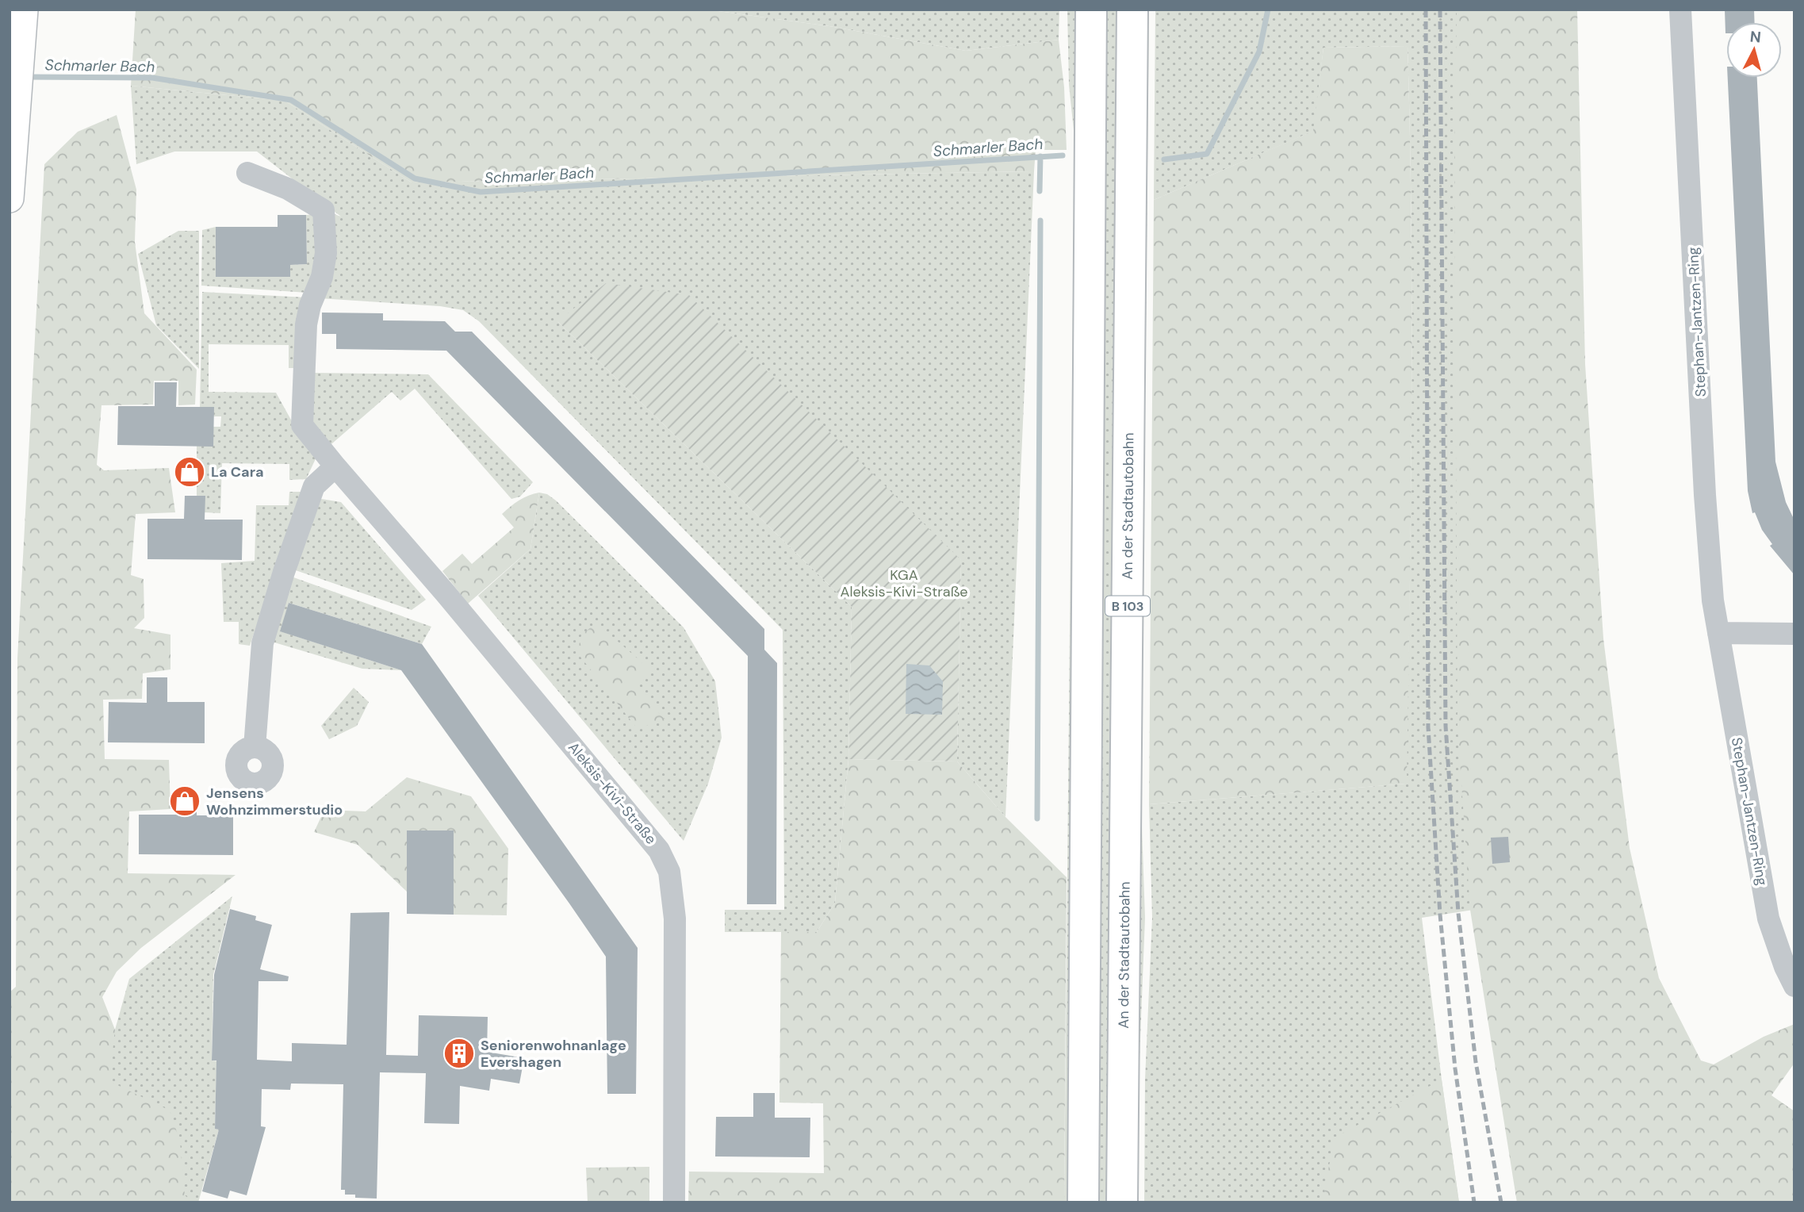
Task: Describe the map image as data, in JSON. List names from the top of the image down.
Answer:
{
  "streets": {
    "highway": ["An der Stadtautobahn", "B 103"],
    "street": ["Stephan-Jantzen-Ring", "Aleksis-Kivi-Straße"]
  },
  "water": ["Schmarler Bach"],
  "parks": ["KGA Aleksis-Kivi-Straße"],
  "places": {
    "shop": ["La Cara", "Jensens Wohnzimmerstudio"],
    "building": ["Seniorenwohnanlage Evershagen"]
  },
  "north": "top"
}
